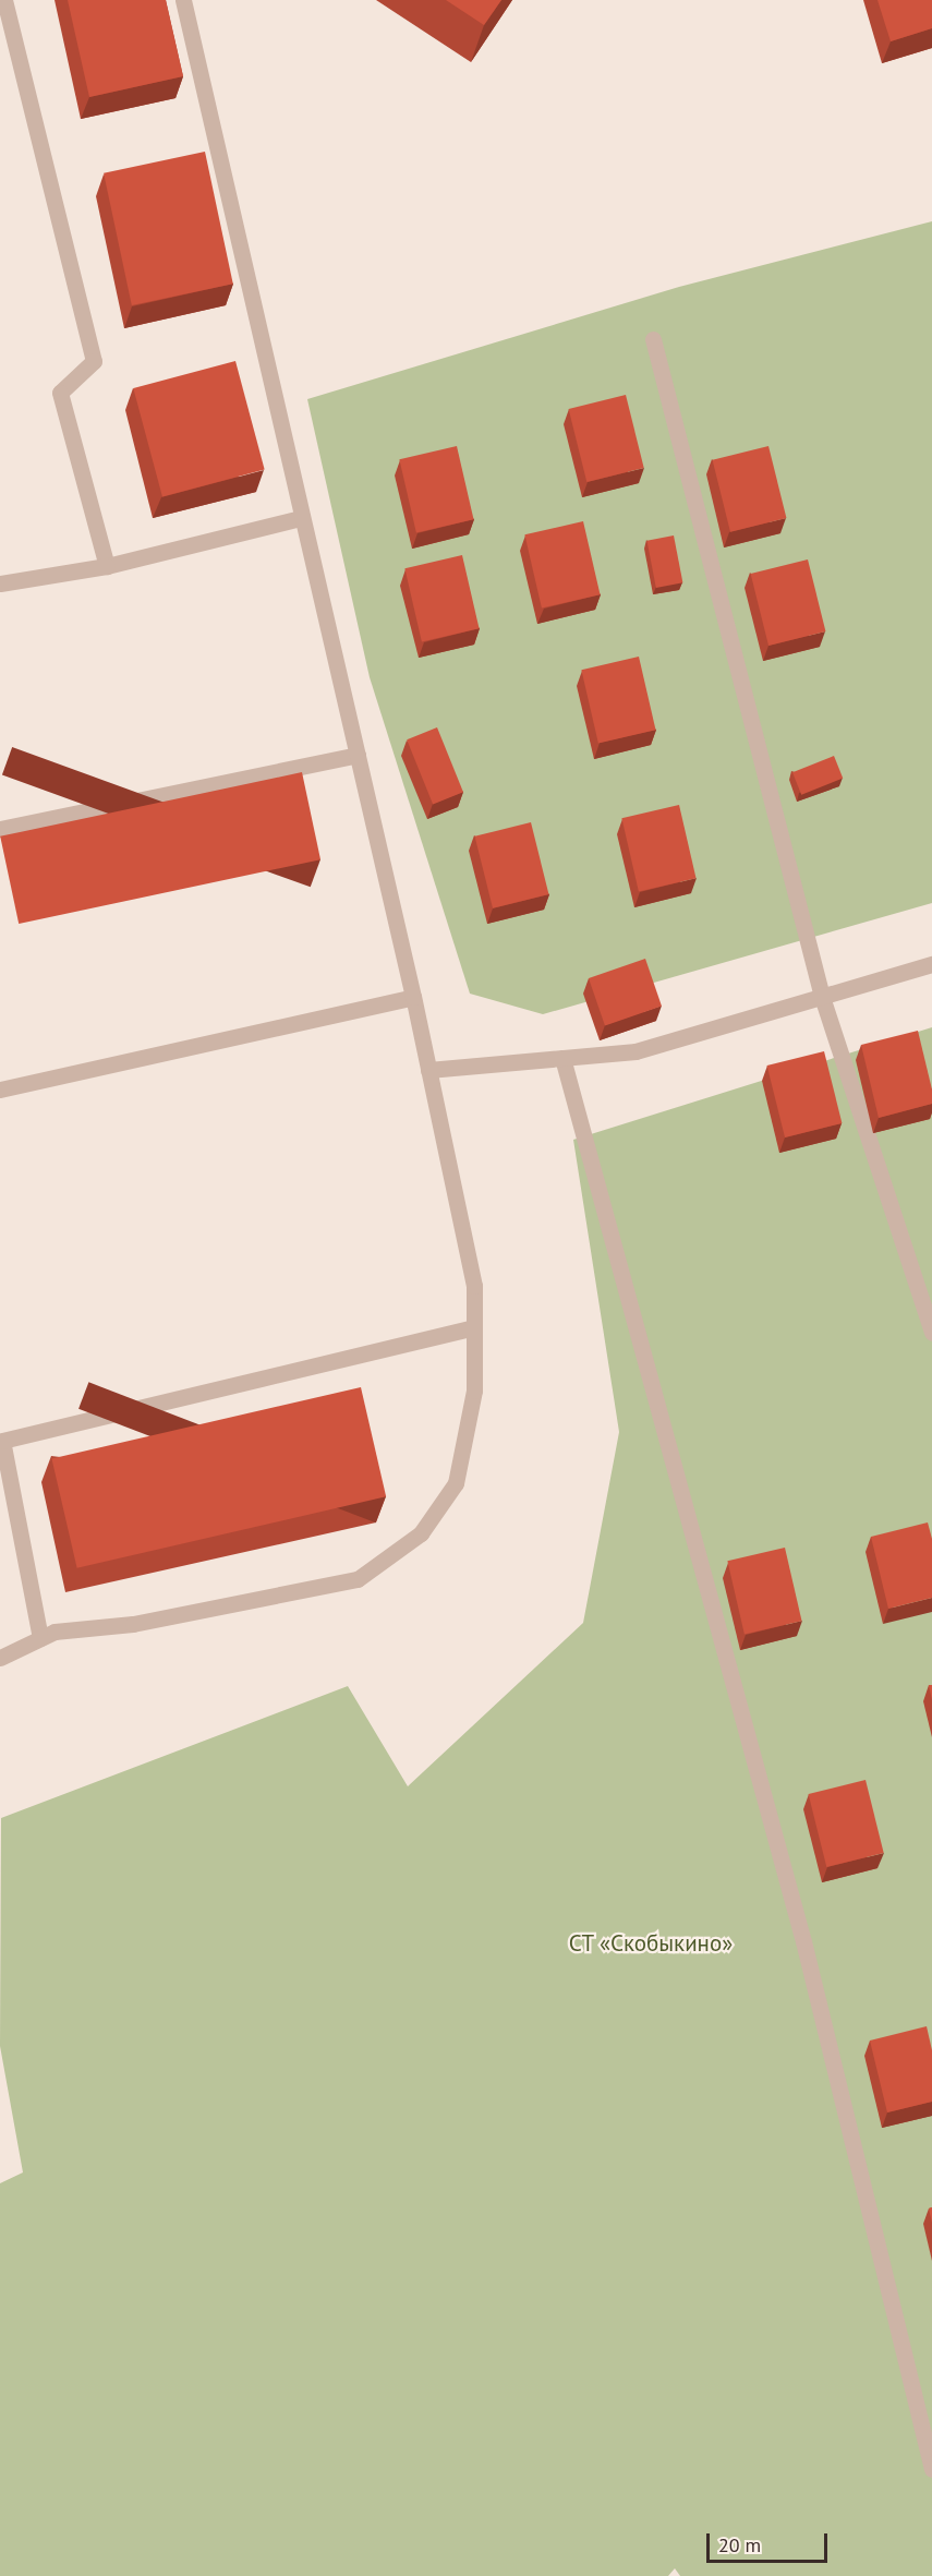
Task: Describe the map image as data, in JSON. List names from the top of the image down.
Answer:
{
  "parks": ["СТ «Скобыкино»"],
  "scale_bar": "20 m"
}
